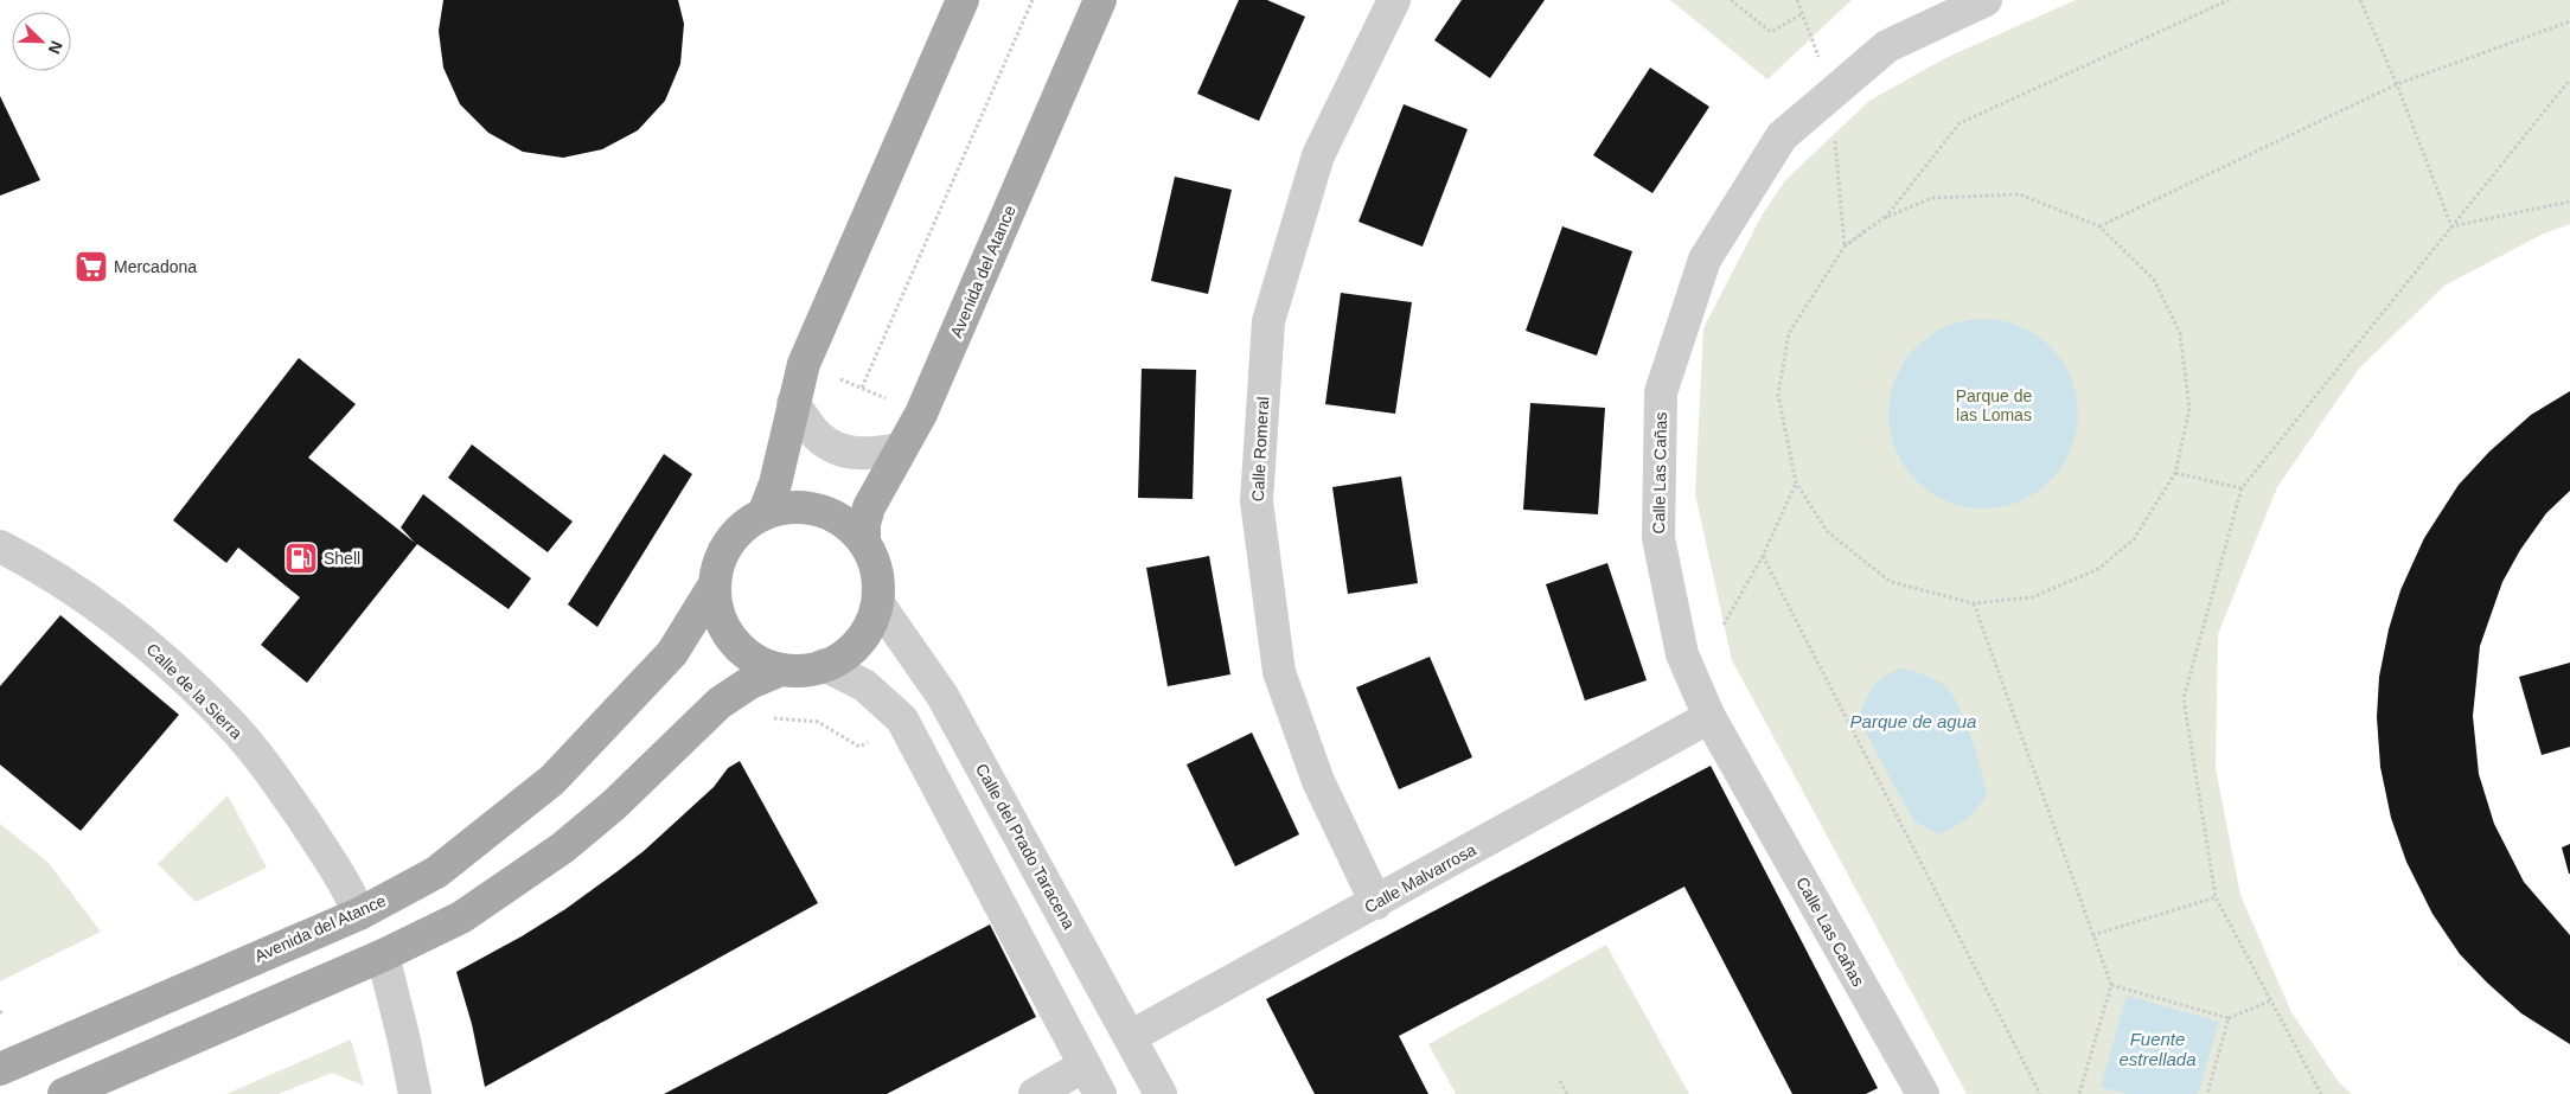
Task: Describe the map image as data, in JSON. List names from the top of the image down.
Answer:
{
  "streets": {
    "main road": ["Avenida del Atance"],
    "street": [
      "Calle Romeral",
      "Calle Las Cañas",
      "Calle de la Sierra",
      "Calle del Prado Taracena",
      "Calle Malvarrosa"
    ]
  },
  "crossings": [
    ["Avenida del Atance", "Calle de la Sierra"],
    ["Avenida del Atance", "Calle del Prado Taracena"],
    ["Calle Romeral", "Calle Malvarrosa"],
    ["Calle Las Cañas", "Calle Malvarrosa"],
    ["Calle del Prado Taracena", "Calle Malvarrosa"]
  ],
  "water": ["Parque de agua", "Fuente estrellada"],
  "parks": ["Parque de las Lomas"],
  "places": {
    "supermarket": ["Mercadona"],
    "fuel station": ["Shell"]
  },
  "north": "bottom right"
}
